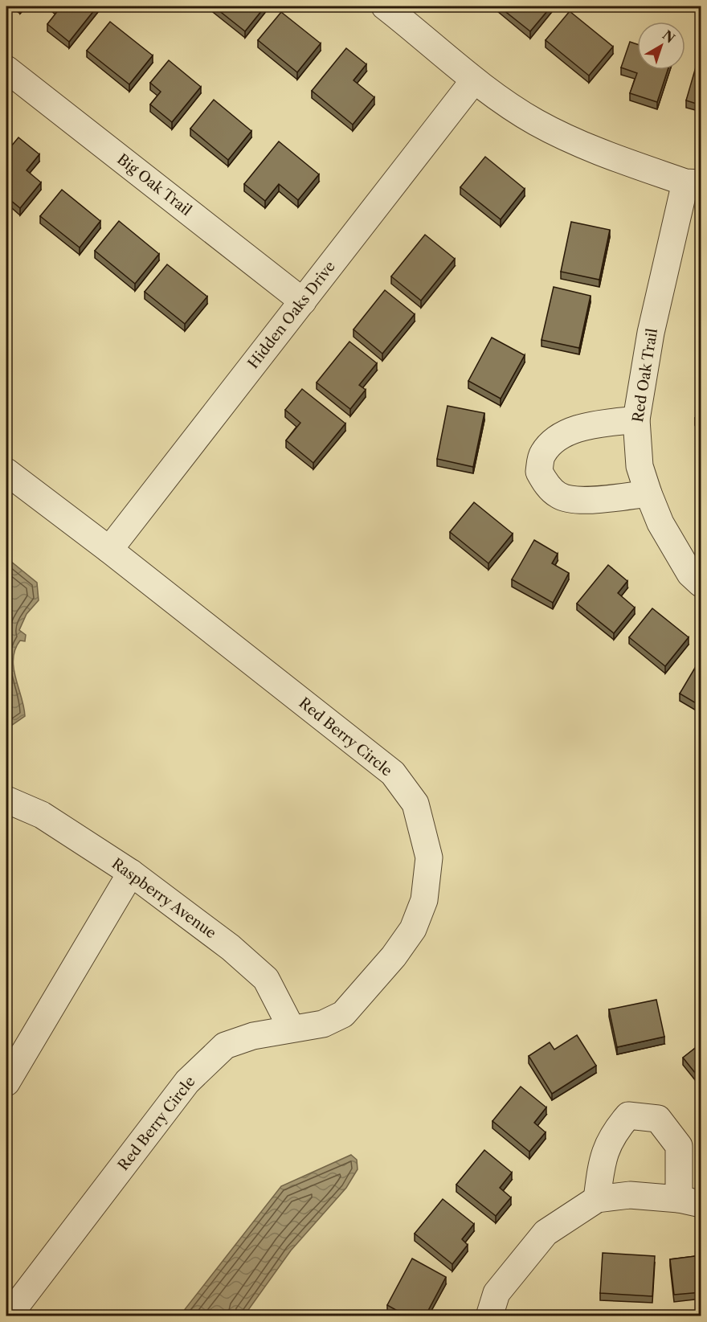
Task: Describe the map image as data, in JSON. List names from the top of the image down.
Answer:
{
  "streets": {
    "street": [
      "Big Oak Trail",
      "Hidden Oaks Drive",
      "Red Oak Trail",
      "Red Berry Circle",
      "Raspberry Avenue"
    ]
  },
  "crossings": [
    ["Big Oak Trail", "Hidden Oaks Drive"],
    ["Hidden Oaks Drive", "Red Berry Circle"],
    ["Red Berry Circle", "Raspberry Avenue"]
  ],
  "north": "top right"
}
